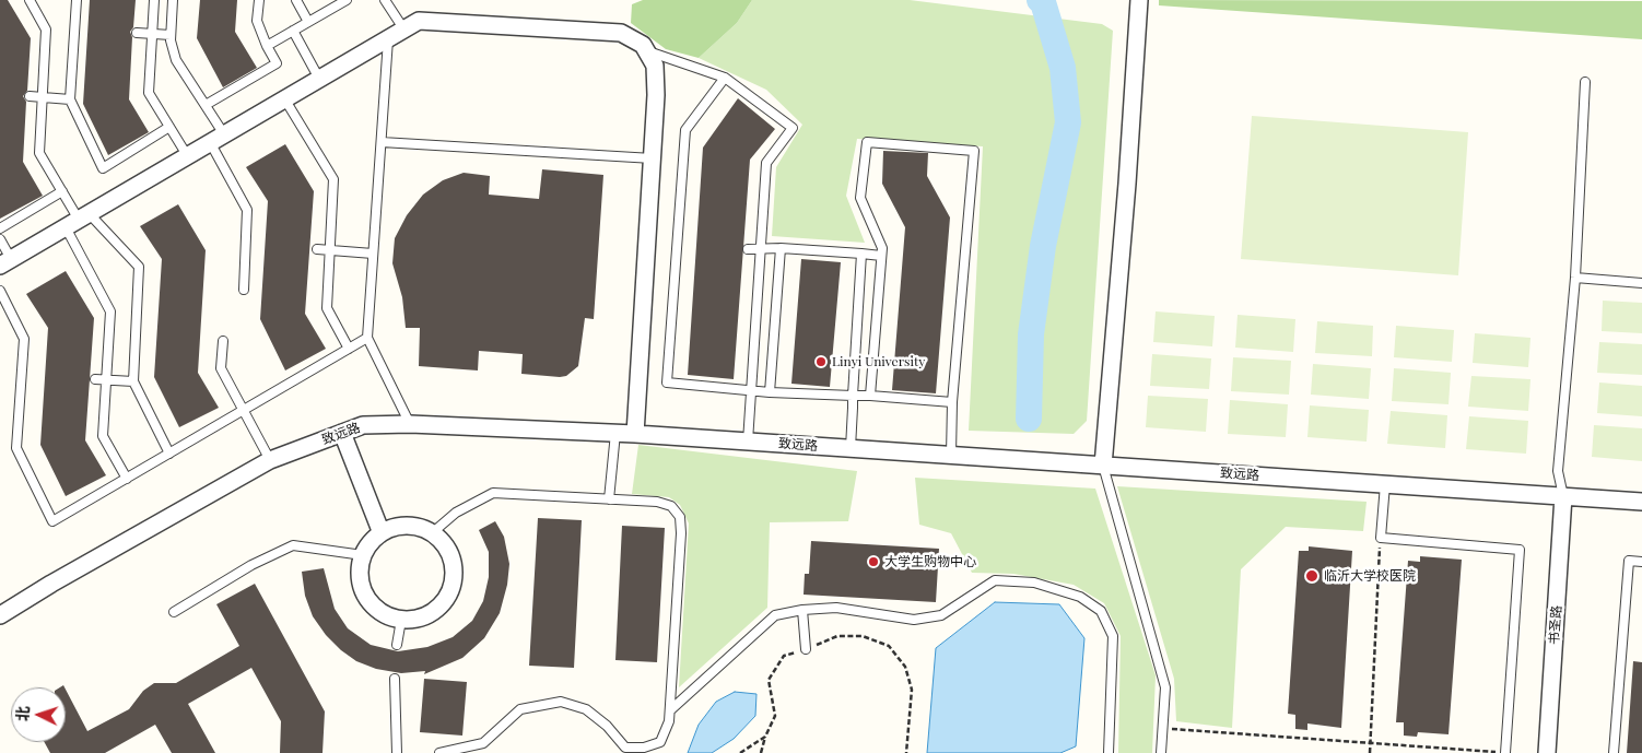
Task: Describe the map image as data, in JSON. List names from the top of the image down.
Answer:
{
  "streets": {
    "street": ["致远路", "书圣路"]
  },
  "crossings": [
    ["致远路", "书圣路"]
  ],
  "places": ["Linyi University", "大学生购物中心", "临沂大学校医院"],
  "north": "left"
}
